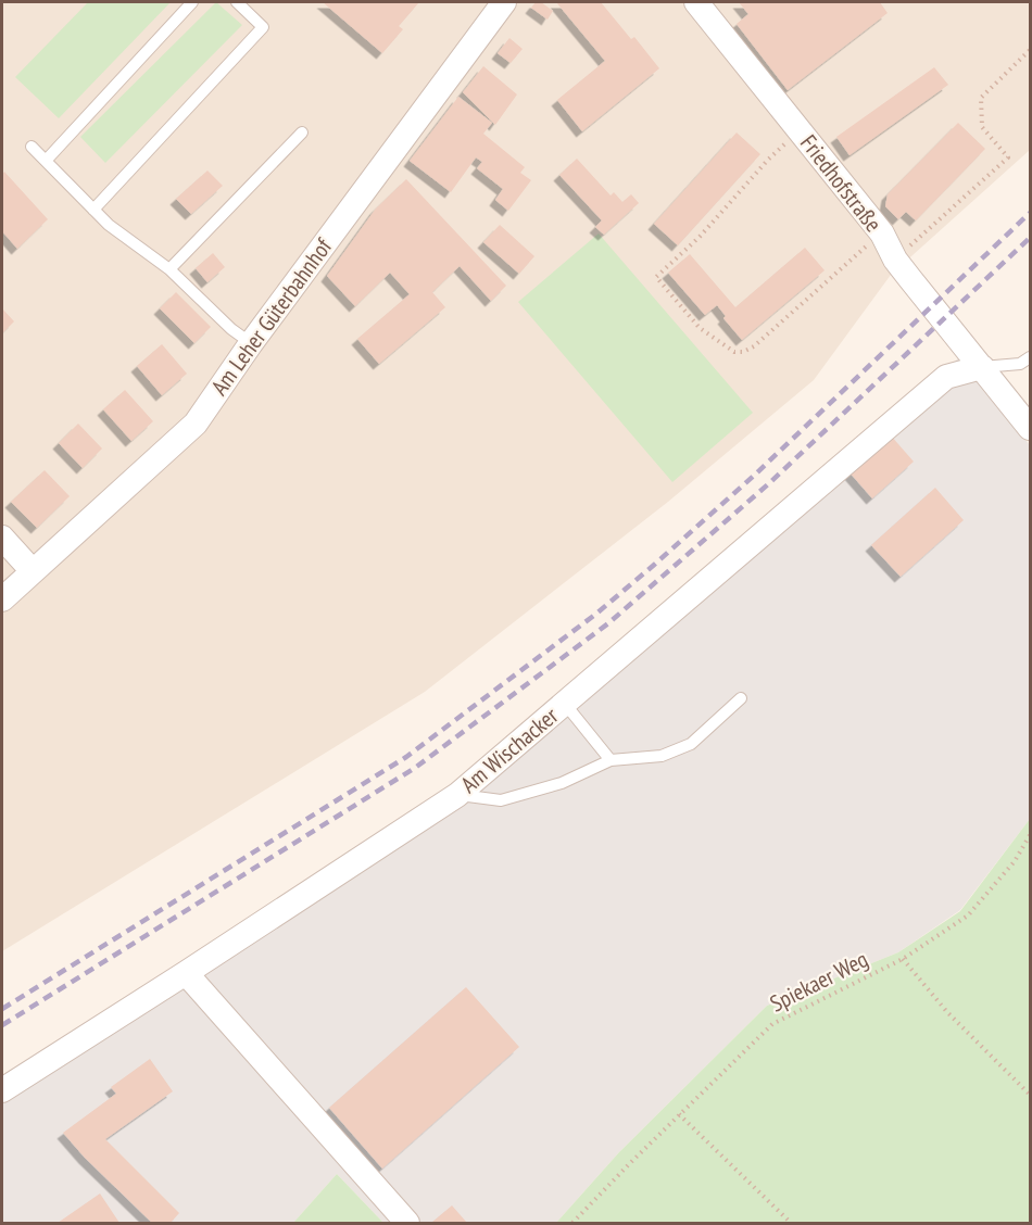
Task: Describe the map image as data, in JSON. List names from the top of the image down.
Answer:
{
  "streets": {
    "street": ["Friedhofstraße", "Am Leher Güterbahnhof", "Am Wischacker"],
    "path": ["Spiekaer Weg"]
  },
  "crossings": [
    ["Friedhofstraße", "Am Wischacker"]
  ]
}
